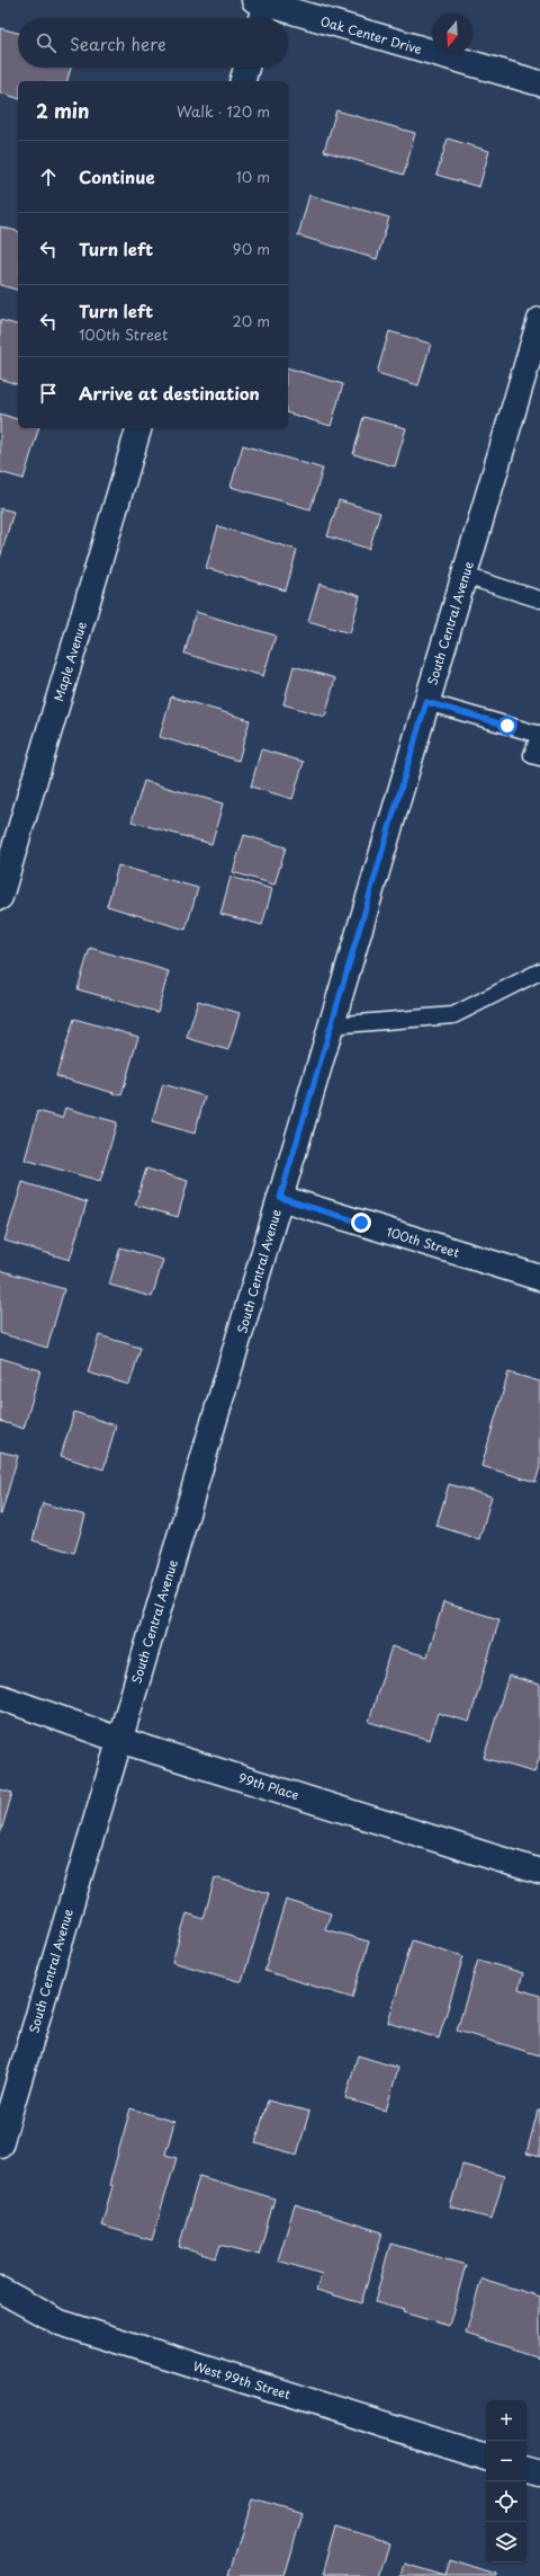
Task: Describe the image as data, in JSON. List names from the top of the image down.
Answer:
{
  "streets": {
    "street": [
      "Oak Center Drive",
      "South Central Avenue",
      "Maple Avenue",
      "100th Street",
      "99th Place",
      "West 99th Street"
    ]
  },
  "crossings": [
    ["South Central Avenue", "100th Street"],
    ["South Central Avenue", "99th Place"]
  ],
  "north": "bottom",
  "page": {
    "search": "Search here",
    "heading": ["2 min", "Walk · 120 m"],
    "list": [
      ["Continue", "10 m"],
      ["Turn left", "90 m"],
      ["Turn left", "100th Street", "20 m"],
      "Arrive at destination"
    ],
    "map_buttons": ["+", "−"]
  }
}
